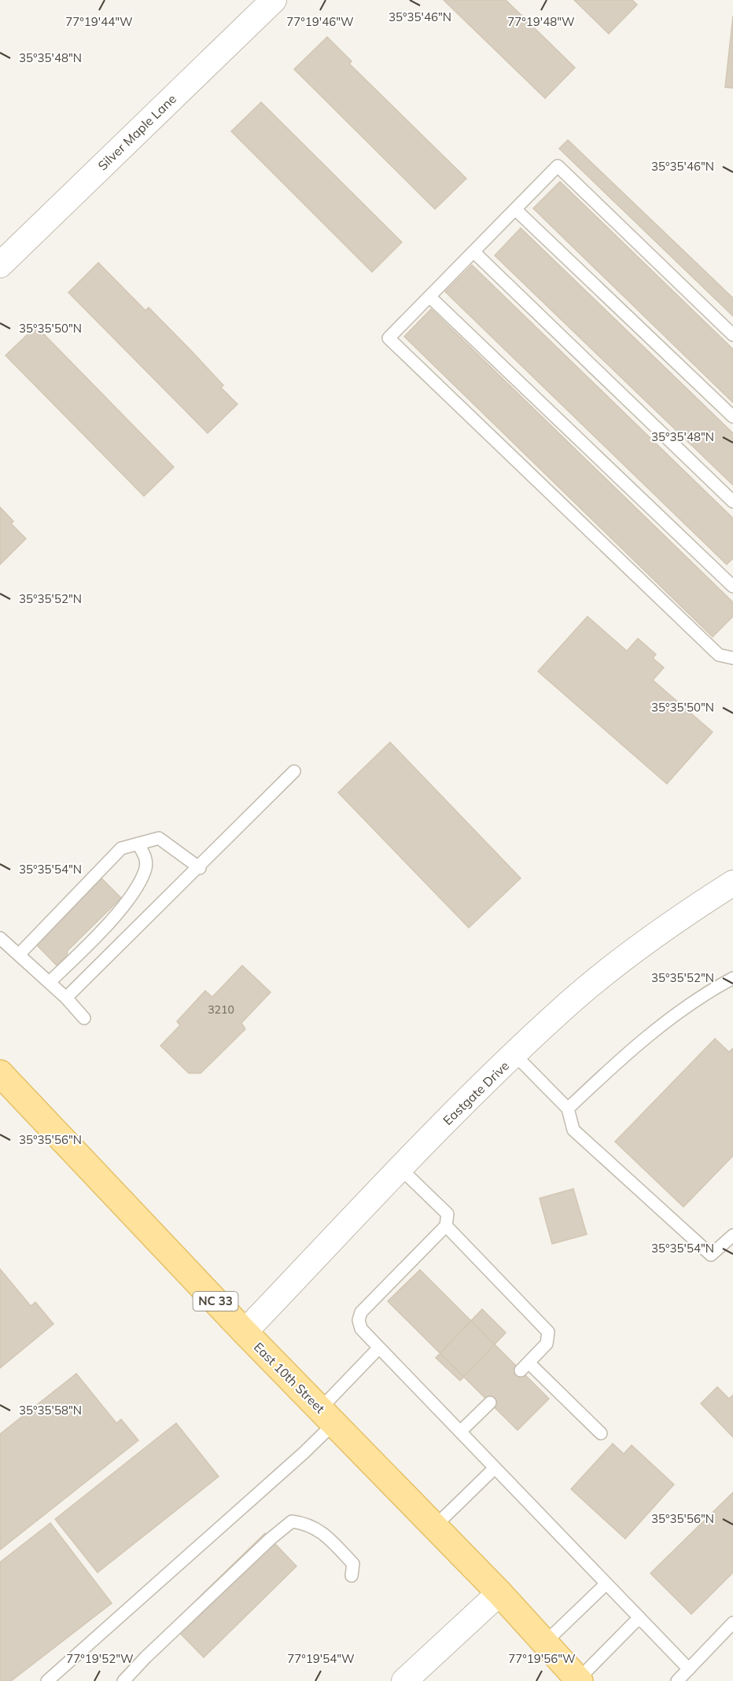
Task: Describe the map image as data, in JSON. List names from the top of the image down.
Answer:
{
  "streets": {
    "main road": ["NC 33", "East 10th Street"],
    "street": ["Silver Maple Lane", "Eastgate Drive"]
  },
  "crossings": [
    ["Eastgate Drive", "East 10th Street"]
  ],
  "house_numbers": ["3210"],
  "coordinates": [
    "35°35'46\"N",
    "77°19'44\"W",
    "77°19'46\"W",
    "77°19'48\"W",
    "35°35'48\"N",
    "35°35'50\"N",
    "35°35'52\"N",
    "35°35'54\"N",
    "35°35'56\"N",
    "35°35'58\"N",
    "77°19'52\"W",
    "77°19'54\"W",
    "77°19'56\"W"
  ]
}
